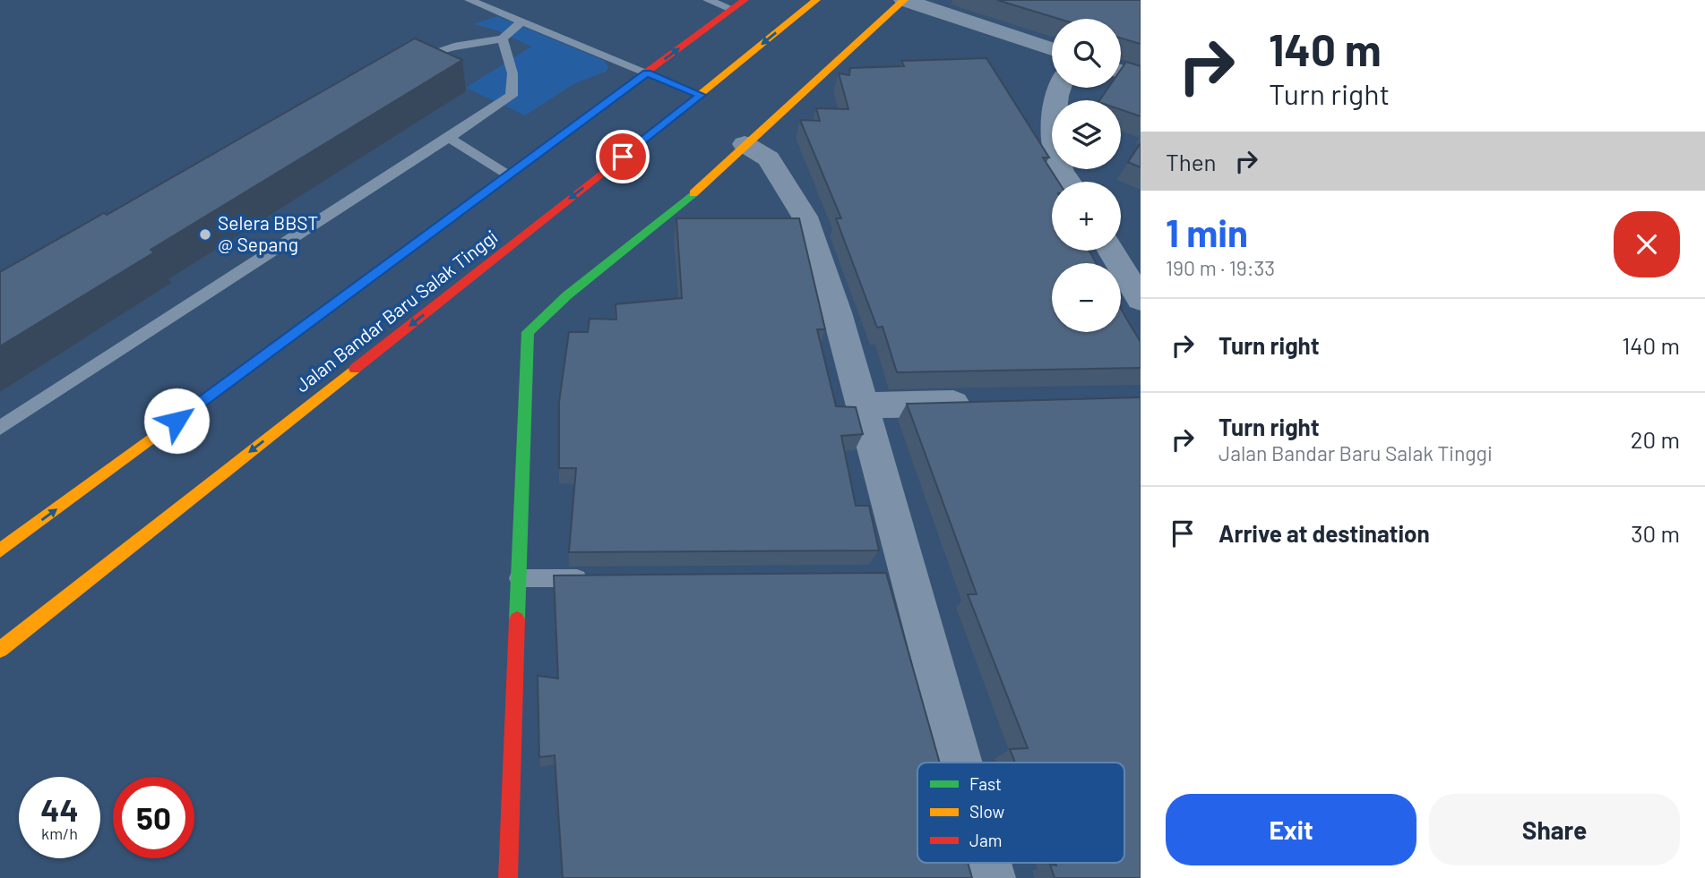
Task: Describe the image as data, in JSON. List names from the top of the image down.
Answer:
{
  "streets": {
    "main road": ["Jalan Bandar Baru Salak Tinggi"]
  },
  "places": ["Selera BBST @ Sepang"],
  "legend": ["Fast", "Slow", "Jam"],
  "page": {
    "turn": ["140 m", "Turn right"],
    "map_buttons": ["+", "−"],
    "then": "Then",
    "heading": ["1 min", "190 m · 19:33"],
    "list": [
      {
        "name": "Turn right",
        "value": "140 m"
      },
      {
        "name": "Turn right",
        "note": "Jalan Bandar Baru Salak Tinggi",
        "value": "20 m"
      },
      {
        "name": "Arrive at destination",
        "value": "30 m"
      }
    ],
    "speed": "44 km/h",
    "limit": "50",
    "buttons": ["Exit", "Share"]
  }
}
